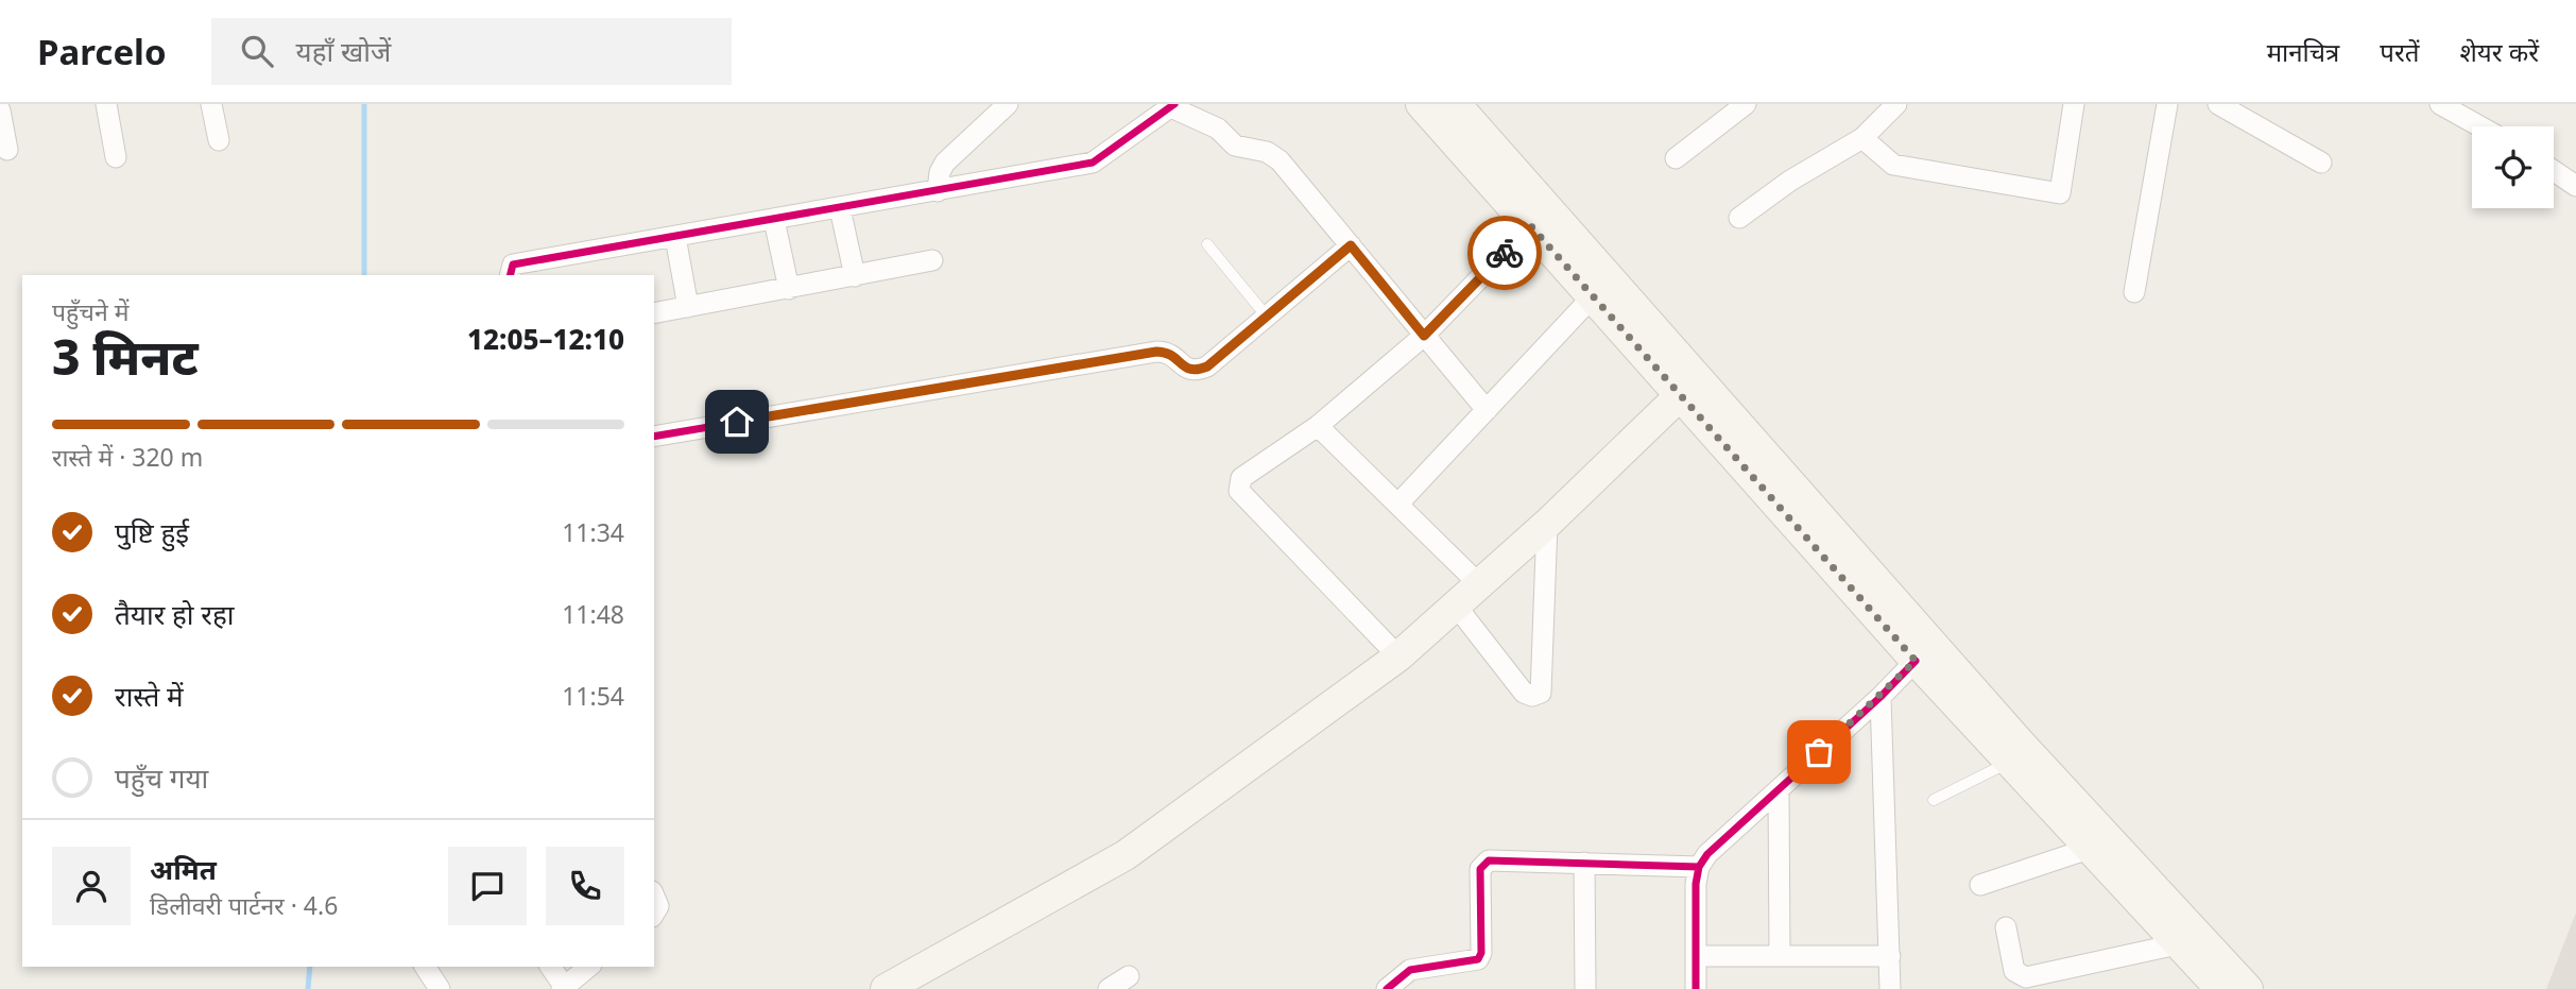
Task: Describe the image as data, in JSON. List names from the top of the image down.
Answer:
{
  "page": {
    "header": "Parcelo",
    "search": "यहाँ खोजें",
    "nav": ["मानचित्र", "परतें", "शेयर करें"],
    "heading": ["3 मिनट", "पहुँचने में", "12:05–12:10"],
    "panel": ["अमित", "डिलीवरी पार्टनर · 4.6"],
    "bar": "रास्ते में · 320 m",
    "list": [
      ["पुष्टि हुई", "11:34"],
      ["तैयार हो रहा", "11:48"],
      ["रास्ते में", "11:54"],
      "पहुँच गया"
    ]
  }
}
